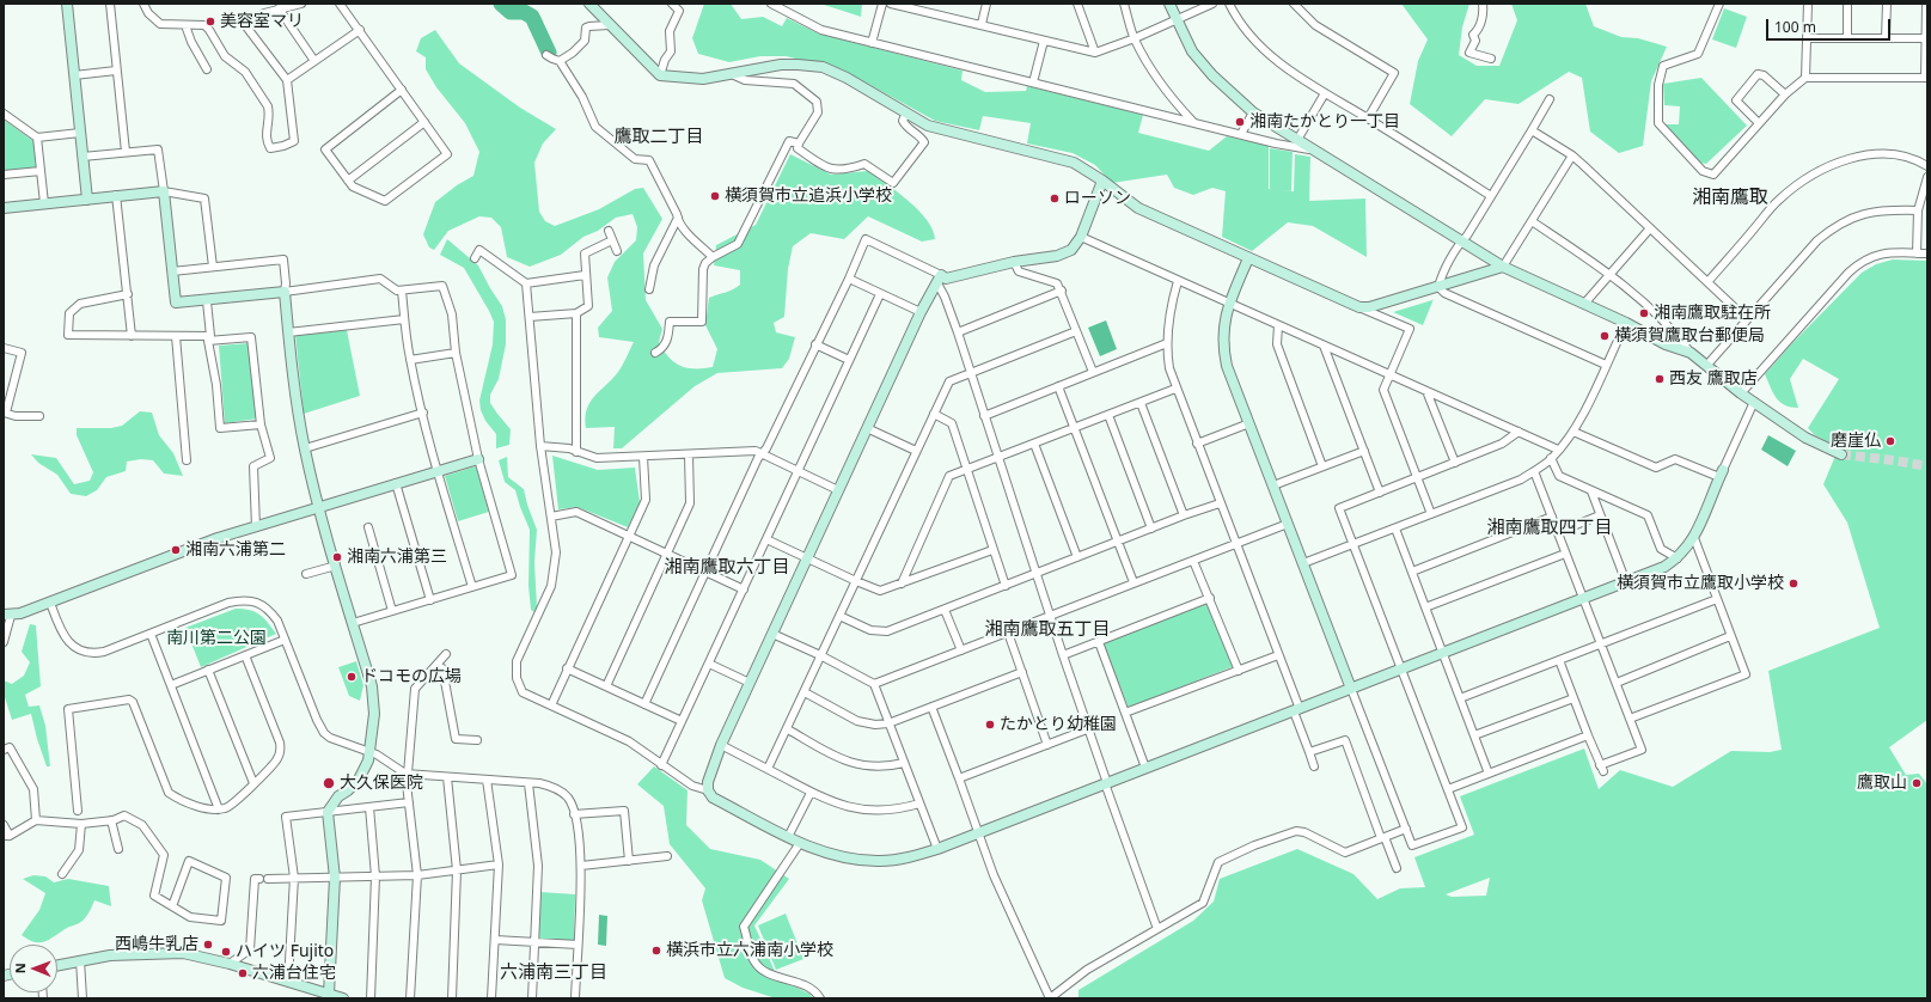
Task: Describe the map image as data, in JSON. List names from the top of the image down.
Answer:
{
  "districts": [
    "鷹取二丁目",
    "湘南鷹取",
    "湘南鷹取四丁目",
    "湘南鷹取六丁目",
    "湘南鷹取五丁目",
    "六浦南三丁目"
  ],
  "parks": ["南川第二公園"],
  "places": [
    "美容室マリ",
    "湘南たかとり一丁目",
    "横須賀市立追浜小学校",
    "ローソン",
    "湘南鷹取駐在所",
    "横須賀鷹取台郵便局",
    "西友 鷹取店",
    "磨崖仏",
    "湘南六浦第二",
    "湘南六浦第三",
    "横須賀市立鷹取小学校",
    "ドコモの広場",
    "たかとり幼稚園",
    "大久保医院",
    "鷹取山",
    "西嶋牛乳店",
    "横浜市立六浦南小学校",
    "ハイツ Fujito",
    "六浦台住宅"
  ],
  "scale_bar": "100 m",
  "north": "left"
}
